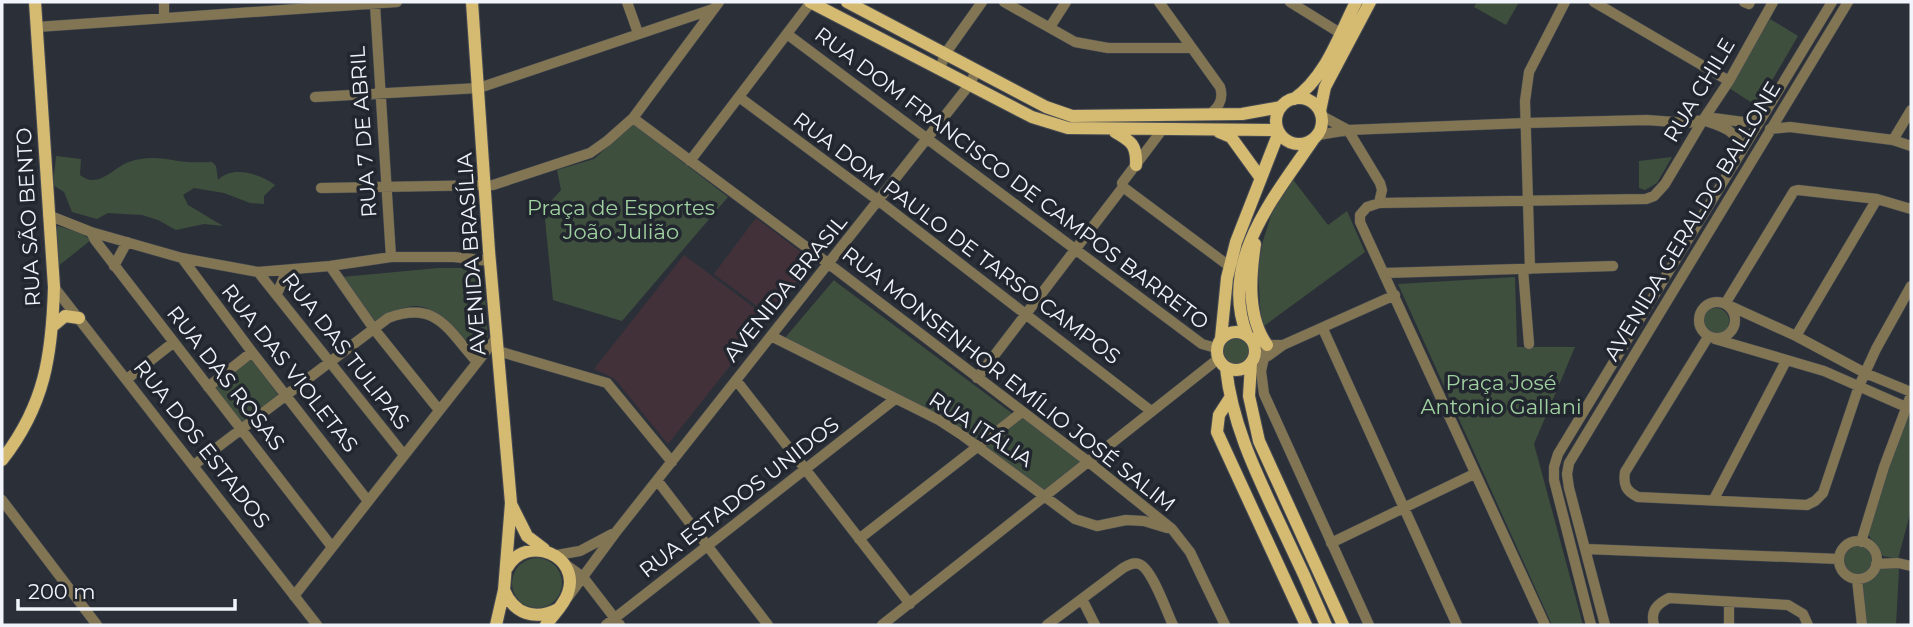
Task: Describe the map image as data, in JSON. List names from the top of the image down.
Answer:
{
  "streets": {
    "main road": ["RUA SÃO BENTO", "AVENIDA BRASÍLIA", "AVENIDA BRASIL"],
    "street": [
      "RUA CHILE",
      "RUA 7 DE ABRIL",
      "RUA DOM FRANCISCO DE CAMPOS BARRETO",
      "AVENIDA GERALDO BALLONE",
      "RUA DOM PAULO DE TARSO CAMPOS",
      "RUA DAS TULIPAS",
      "RUA DAS VIOLETAS",
      "RUA DAS ROSAS",
      "RUA MONSENHOR EMÍLIO JOSÉ SALIM",
      "RUA ITÁLIA",
      "RUA DOS ESTADOS",
      "RUA ESTADOS UNIDOS"
    ]
  },
  "crossings": [
    ["RUA DOM FRANCISCO DE CAMPOS BARRETO", "AVENIDA BRASIL"],
    ["RUA SÃO BENTO", "RUA DOS ESTADOS"],
    ["RUA DOM PAULO DE TARSO CAMPOS", "AVENIDA BRASIL"],
    ["AVENIDA BRASÍLIA", "AVENIDA BRASIL"],
    ["AVENIDA BRASIL", "RUA MONSENHOR EMÍLIO JOSÉ SALIM"],
    ["AVENIDA BRASIL", "RUA ITÁLIA"],
    ["RUA MONSENHOR EMÍLIO JOSÉ SALIM", "RUA ITÁLIA"],
    ["RUA ITÁLIA", "RUA ESTADOS UNIDOS"]
  ],
  "parks": ["Praça de Esportes João Julião", "Praça José Antonio Gallani"],
  "scale_bar": "200 m"
}
